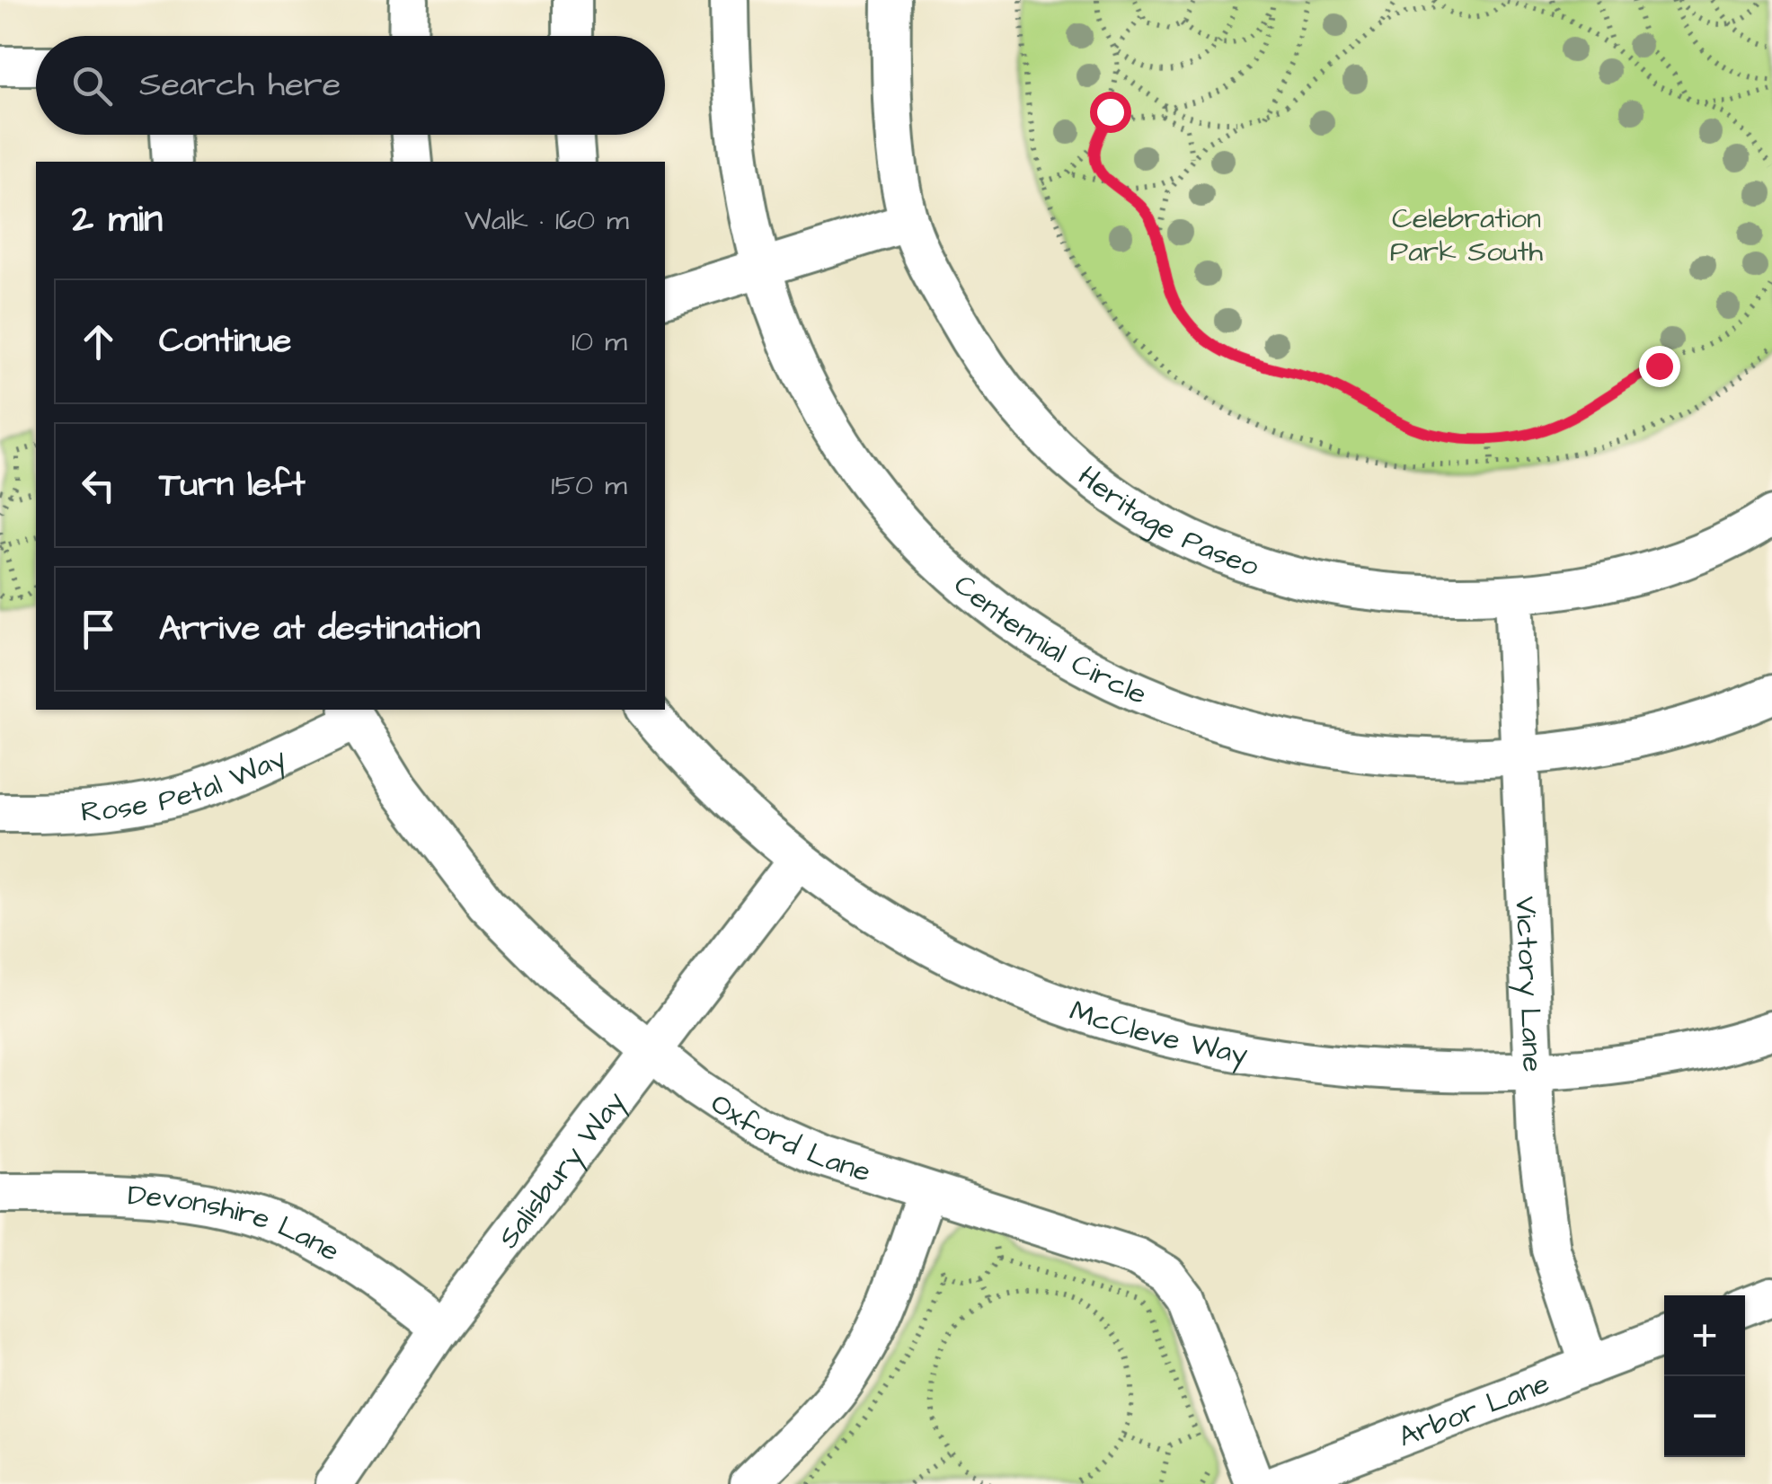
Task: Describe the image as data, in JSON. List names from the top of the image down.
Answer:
{
  "streets": {
    "street": [
      "Heritage Paseo",
      "Centennial Circle",
      "Rose Petal Way",
      "Victory Lane",
      "McCleve Way",
      "Oxford Lane",
      "Salisbury Way",
      "Devonshire Lane",
      "Arbor Lane"
    ]
  },
  "crossings": [
    ["Heritage Paseo", "Victory Lane"],
    ["Centennial Circle", "Victory Lane"],
    ["Rose Petal Way", "Oxford Lane"],
    ["Victory Lane", "McCleve Way"],
    ["Victory Lane", "Arbor Lane"],
    ["McCleve Way", "Salisbury Way"],
    ["Oxford Lane", "Salisbury Way"],
    ["Salisbury Way", "Devonshire Lane"]
  ],
  "parks": ["Celebration Park South"],
  "page": {
    "search": "Search here",
    "heading": ["2 min", "Walk · 160 m"],
    "list": [
      ["Continue", "10 m"],
      ["Turn left", "150 m"],
      "Arrive at destination"
    ],
    "map_buttons": ["+", "−"]
  }
}
